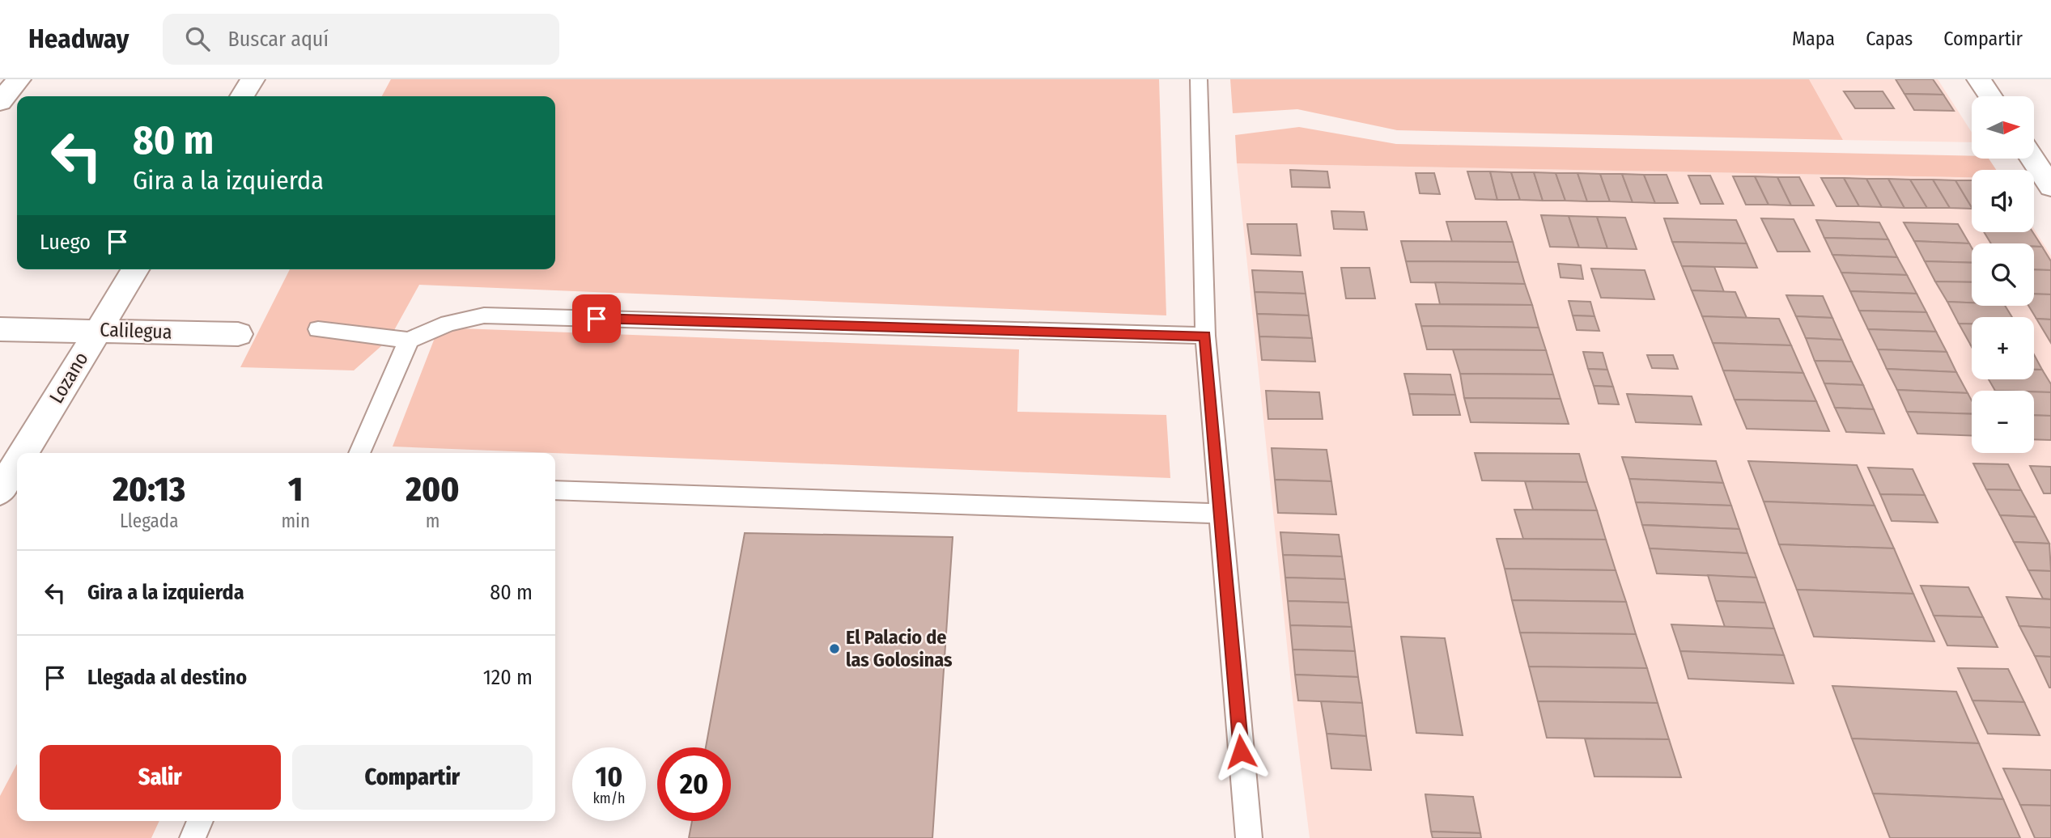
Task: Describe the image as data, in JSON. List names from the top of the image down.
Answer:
{
  "streets": {
    "street": ["Calilegua", "Lozano"]
  },
  "crossings": [
    ["Calilegua", "Lozano"]
  ],
  "places": ["El Palacio de las Golosinas"],
  "north": "right",
  "page": {
    "header": "Headway",
    "search": "Buscar aquí",
    "nav": ["Mapa", "Capas", "Compartir"],
    "map_buttons": ["+", "−"],
    "turn": ["80 m", "Gira a la izquierda"],
    "then": "Luego",
    "eta": [
      "20:13",
      "Llegada",
      "1",
      "min",
      "200",
      "m"
    ],
    "list": [
      {
        "name": "Gira a la izquierda",
        "value": "80 m"
      },
      {
        "name": "Llegada al destino",
        "value": "120 m"
      }
    ],
    "buttons": ["Salir", "Compartir"],
    "speed": "10 km/h",
    "limit": "20"
  }
}
